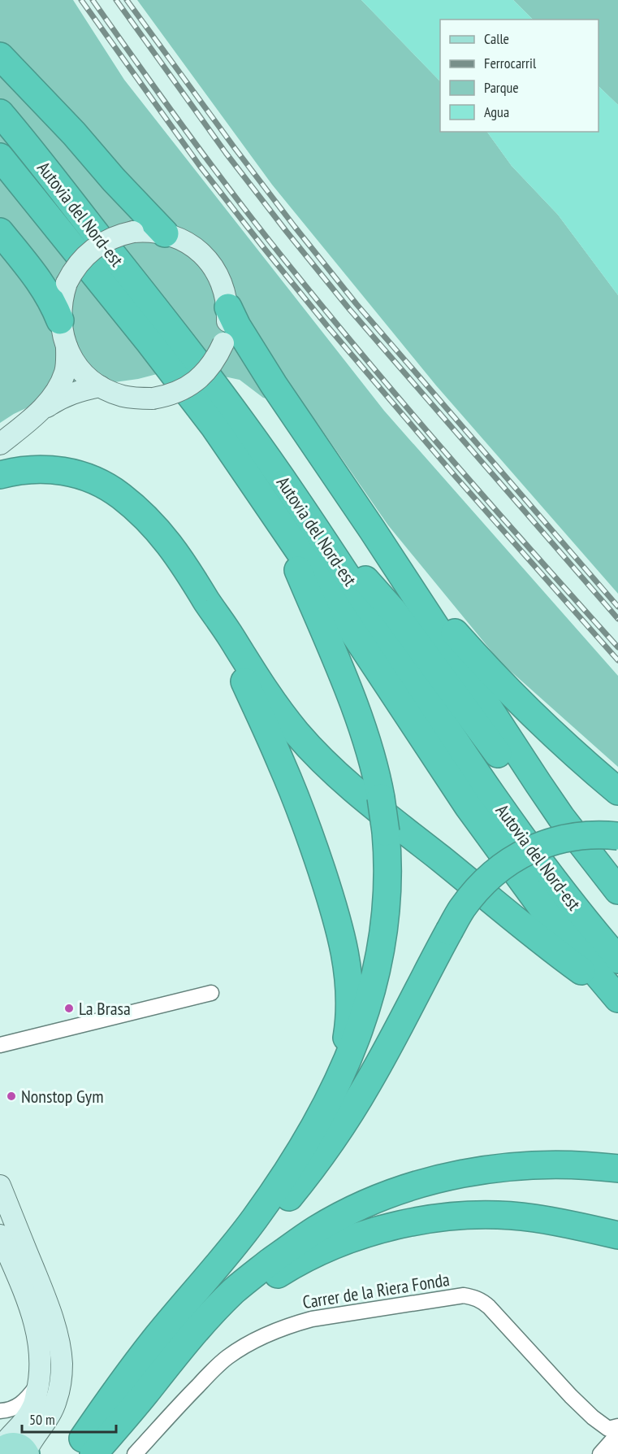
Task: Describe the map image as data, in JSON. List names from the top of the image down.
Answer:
{
  "streets": {
    "highway": ["Autovia del Nord-est"],
    "street": ["Carrer de la Riera Fonda"]
  },
  "places": ["La Brasa", "Nonstop Gym"],
  "legend": [
    "Calle",
    "Ferrocarril",
    "Parque",
    "Agua"
  ],
  "scale_bar": "50 m"
}
